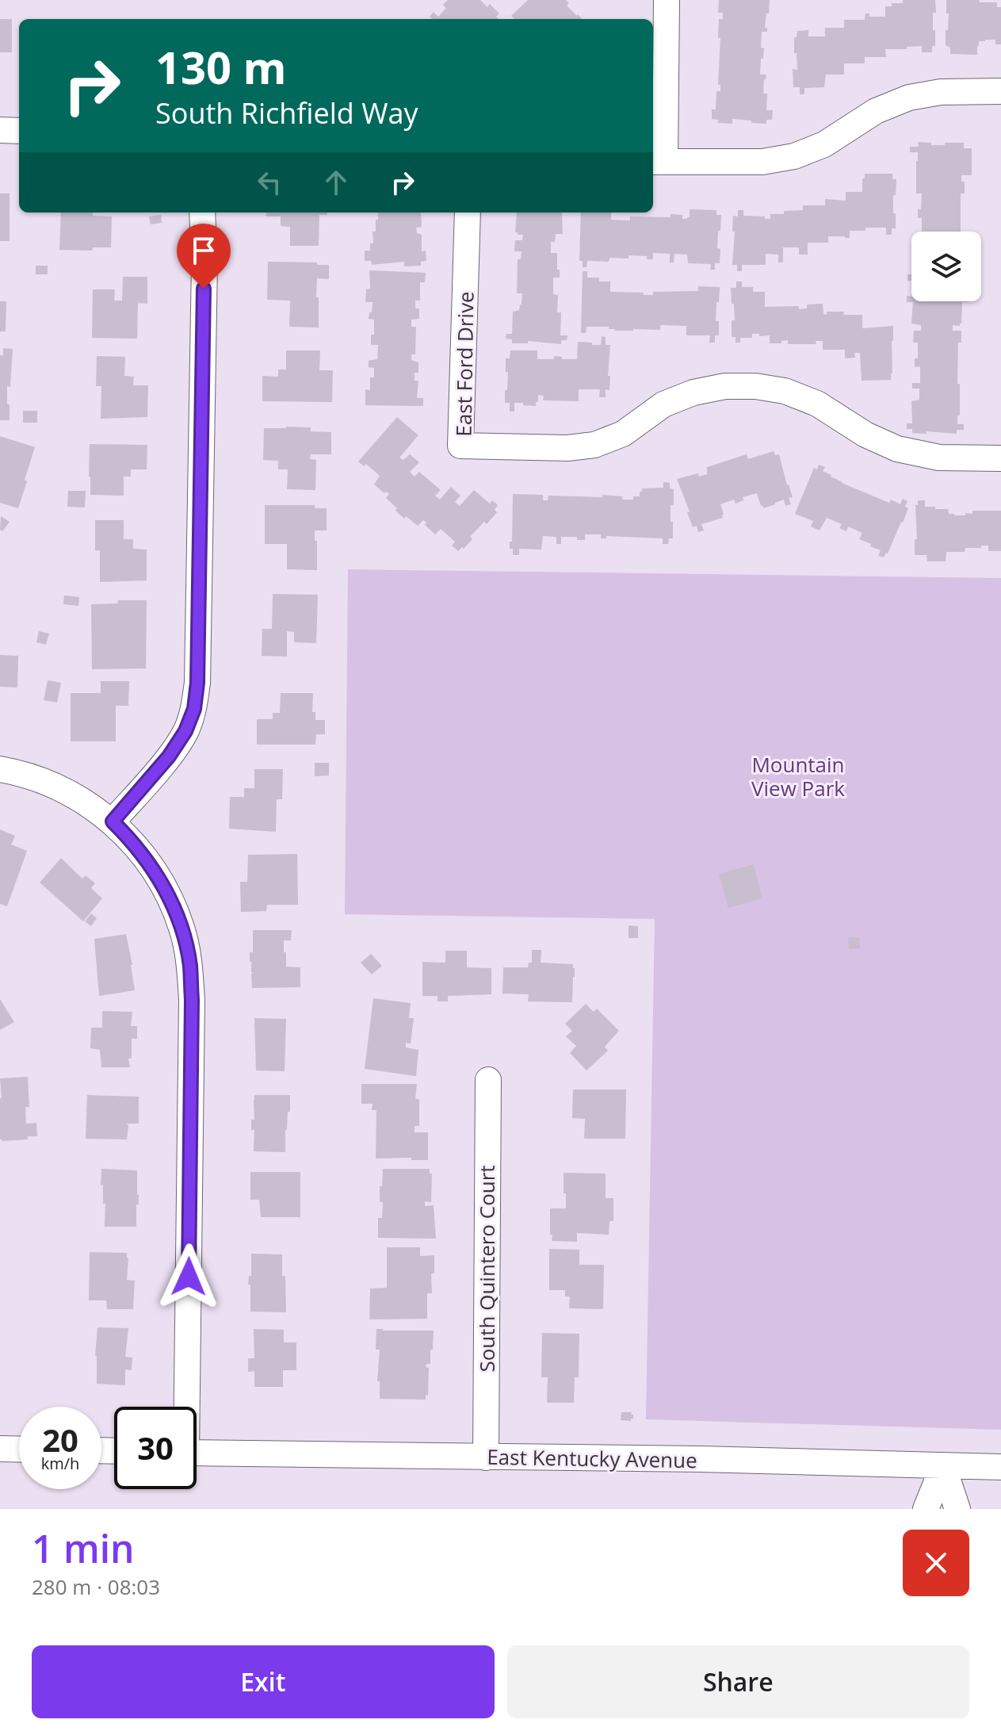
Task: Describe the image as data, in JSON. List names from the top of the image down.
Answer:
{
  "streets": {
    "street": ["East Ford Drive", "South Quintero Court", "East Kentucky Avenue"]
  },
  "crossings": [
    ["South Quintero Court", "East Kentucky Avenue"]
  ],
  "parks": ["Mountain View Park"],
  "page": {
    "turn": ["130 m", "South Richfield Way"],
    "speed": "20 km/h",
    "limit": "30",
    "heading": ["1 min", "280 m · 08:03"],
    "buttons": ["Exit", "Share"]
  }
}
